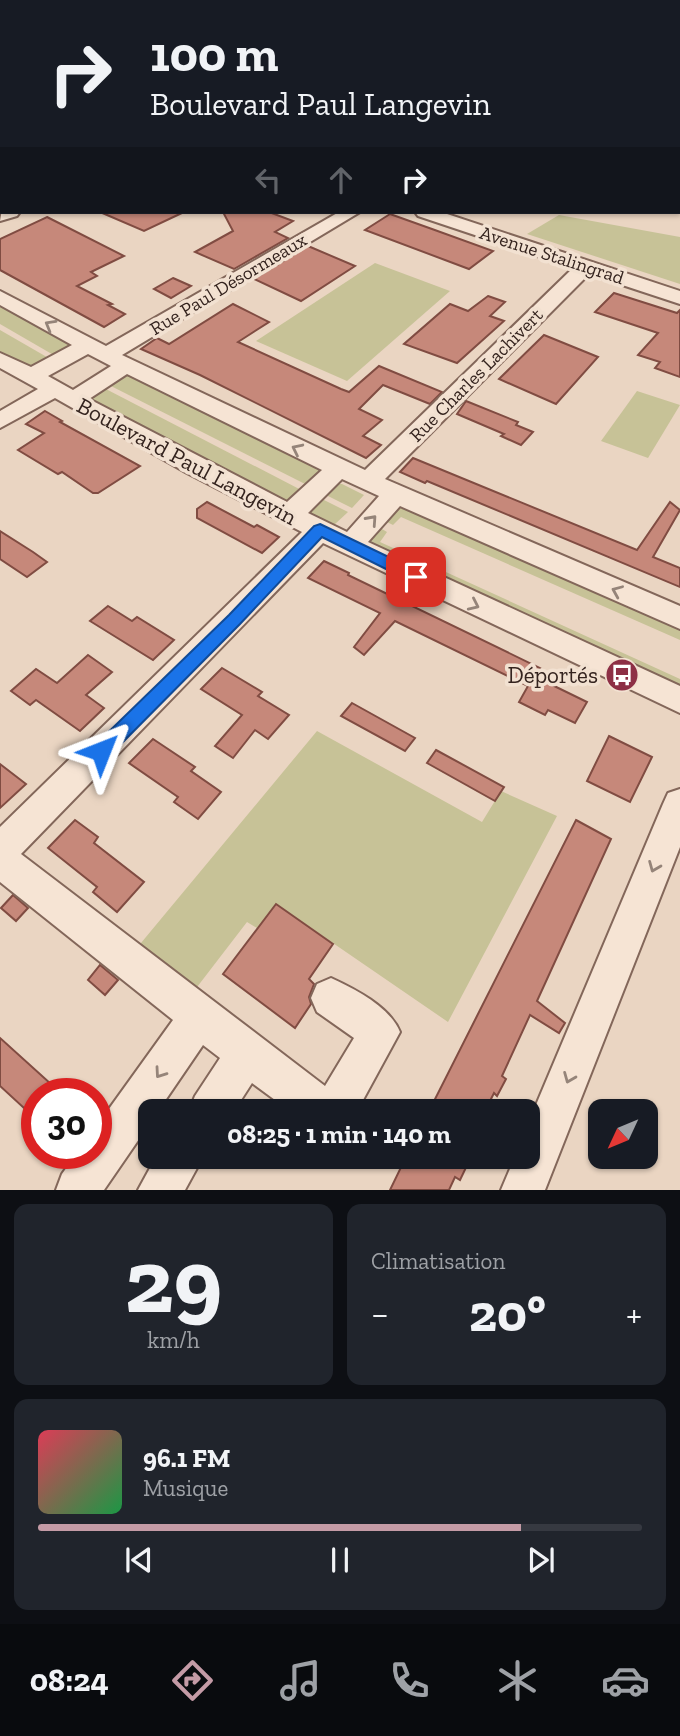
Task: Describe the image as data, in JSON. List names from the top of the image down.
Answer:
{
  "streets": {
    "street": [
      "Avenue Stalingrad",
      "Rue Paul Désormeaux",
      "Rue Charles Lachivert",
      "Boulevard Paul Langevin"
    ]
  },
  "crossings": [
    ["Avenue Stalingrad", "Rue Charles Lachivert"],
    ["Rue Paul Désormeaux", "Boulevard Paul Langevin"]
  ],
  "places": {
    "bus stop": ["Déportés"]
  },
  "north": "bottom left",
  "page": {
    "turn": ["100 m", "Boulevard Paul Langevin"],
    "limit": "30",
    "trip": "08:25 · 1 min · 140 m",
    "tile": [
      ["29", "km/h"],
      "Climatisation"
    ],
    "heat": ["−", "20°", "+"],
    "song": ["96.1 FM", "Musique"],
    "tabs": "08:24"
  }
}
